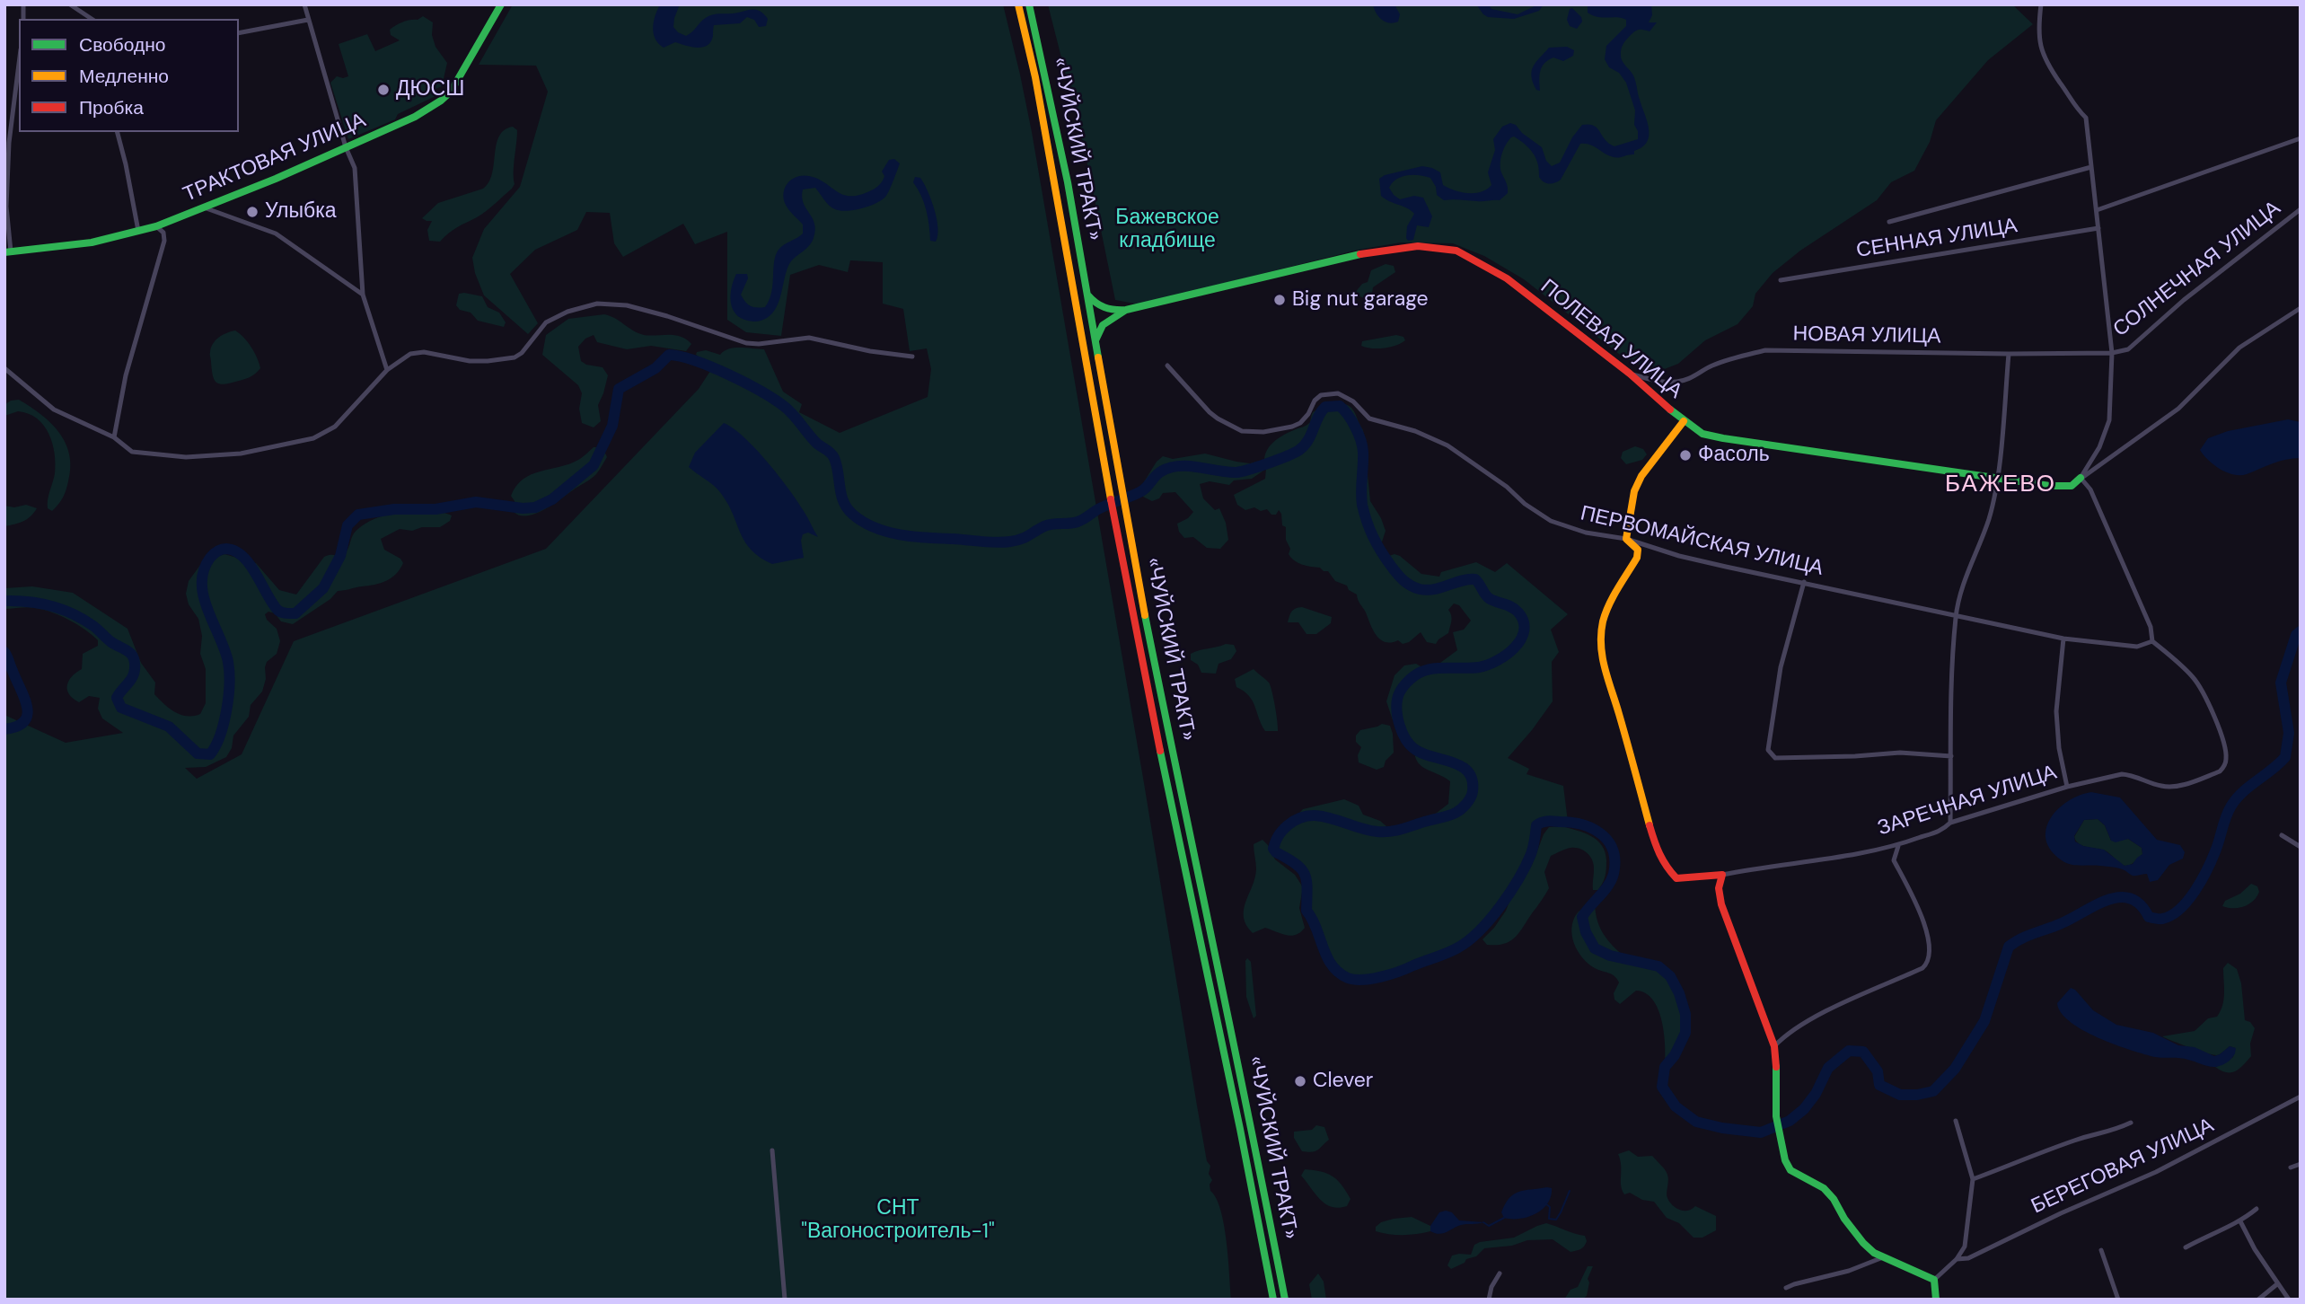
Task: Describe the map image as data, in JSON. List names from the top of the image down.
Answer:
{
  "streets": {
    "main road": [
      "«ЧУЙСКИЙ ТРАКТ»",
      "ТРАКТОВАЯ УЛИЦА",
      "ПОЛЕВАЯ УЛИЦА",
      "ЗАРЕЧНАЯ УЛИЦА"
    ],
    "street": [
      "СЕННАЯ УЛИЦА",
      "СОЛНЕЧНАЯ УЛИЦА",
      "НОВАЯ УЛИЦА",
      "ПЕРВОМАЙСКАЯ УЛИЦА",
      "БЕРЕГОВАЯ УЛИЦА"
    ]
  },
  "crossings": [
    ["СОЛНЕЧНАЯ УЛИЦА", "НОВАЯ УЛИЦА"],
    ["НОВАЯ УЛИЦА", "ПОЛЕВАЯ УЛИЦА"],
    ["ПЕРВОМАЙСКАЯ УЛИЦА", "ЗАРЕЧНАЯ УЛИЦА"]
  ],
  "districts": ["БАЖЕВО"],
  "parks": ["Бажевское кладбище", "СНТ \"Вагоностроитель-1\""],
  "places": [
    "ДЮСШ",
    "Улыбка",
    "Big nut garage",
    "Фасоль",
    "Clever"
  ],
  "legend": ["Свободно", "Медленно", "Пробка"]
}
